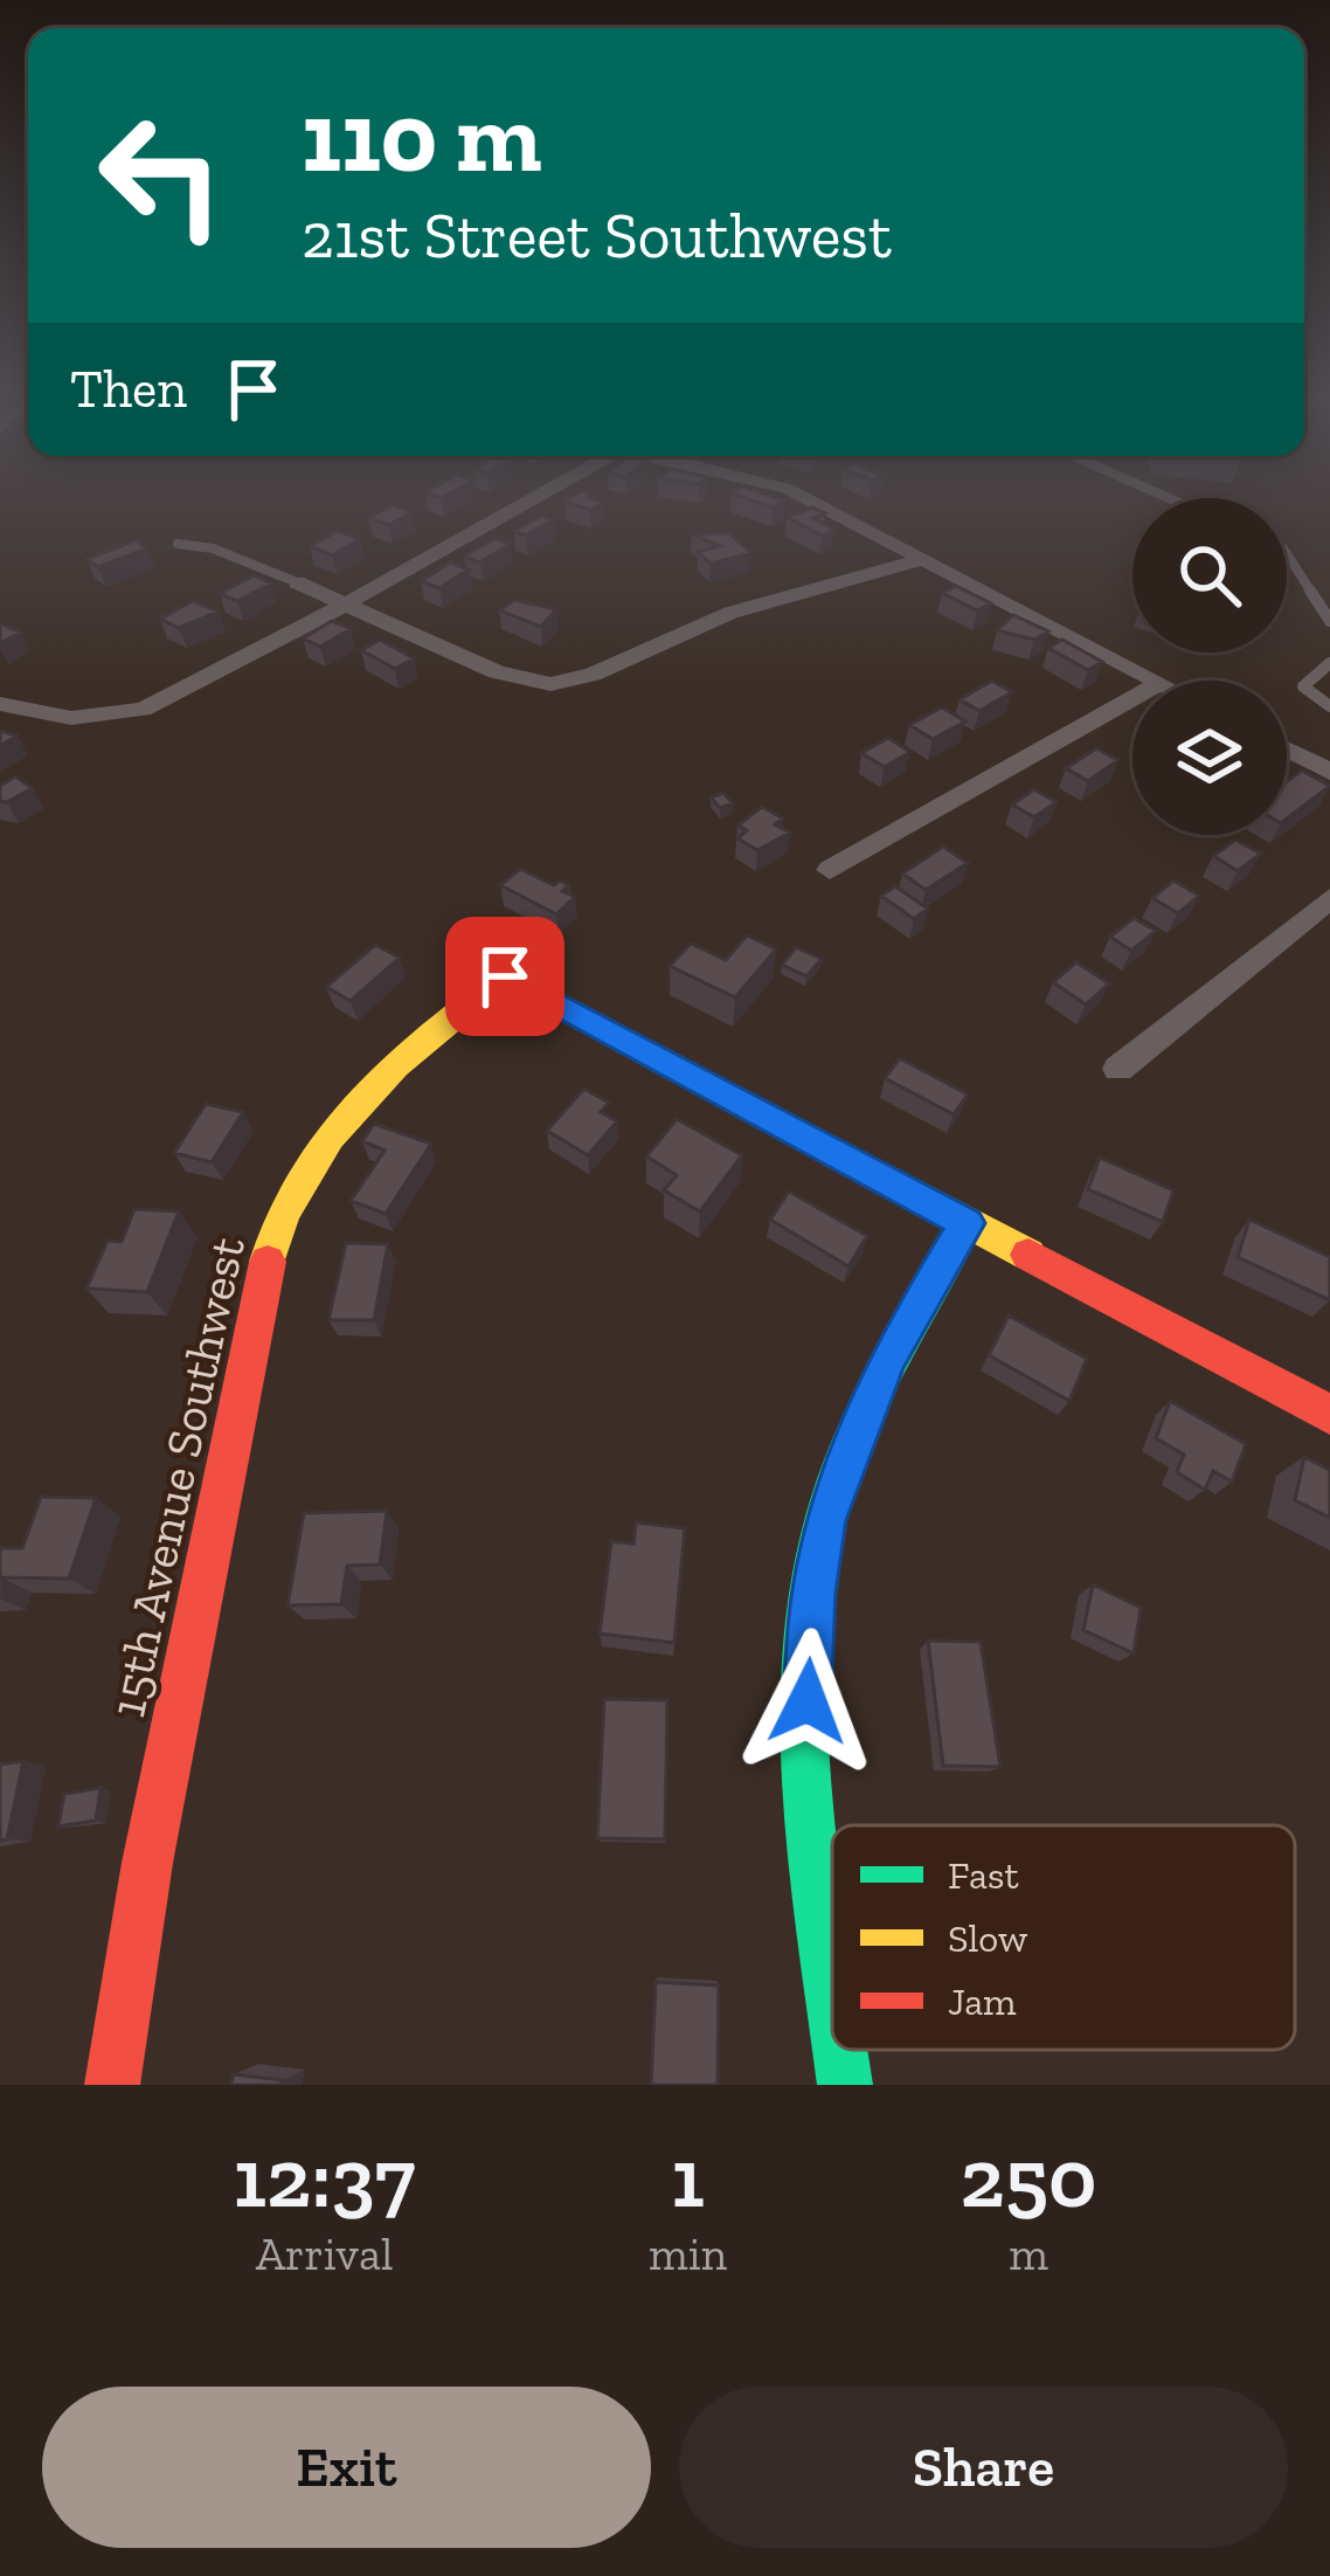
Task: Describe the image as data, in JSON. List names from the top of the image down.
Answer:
{
  "streets": {
    "street": ["15th Avenue Southwest"]
  },
  "legend": ["Fast", "Slow", "Jam"],
  "page": {
    "turn": ["110 m", "21st Street Southwest"],
    "then": "Then",
    "eta": [
      "12:37",
      "Arrival",
      "1",
      "min",
      "250",
      "m"
    ],
    "buttons": ["Exit", "Share"]
  }
}
